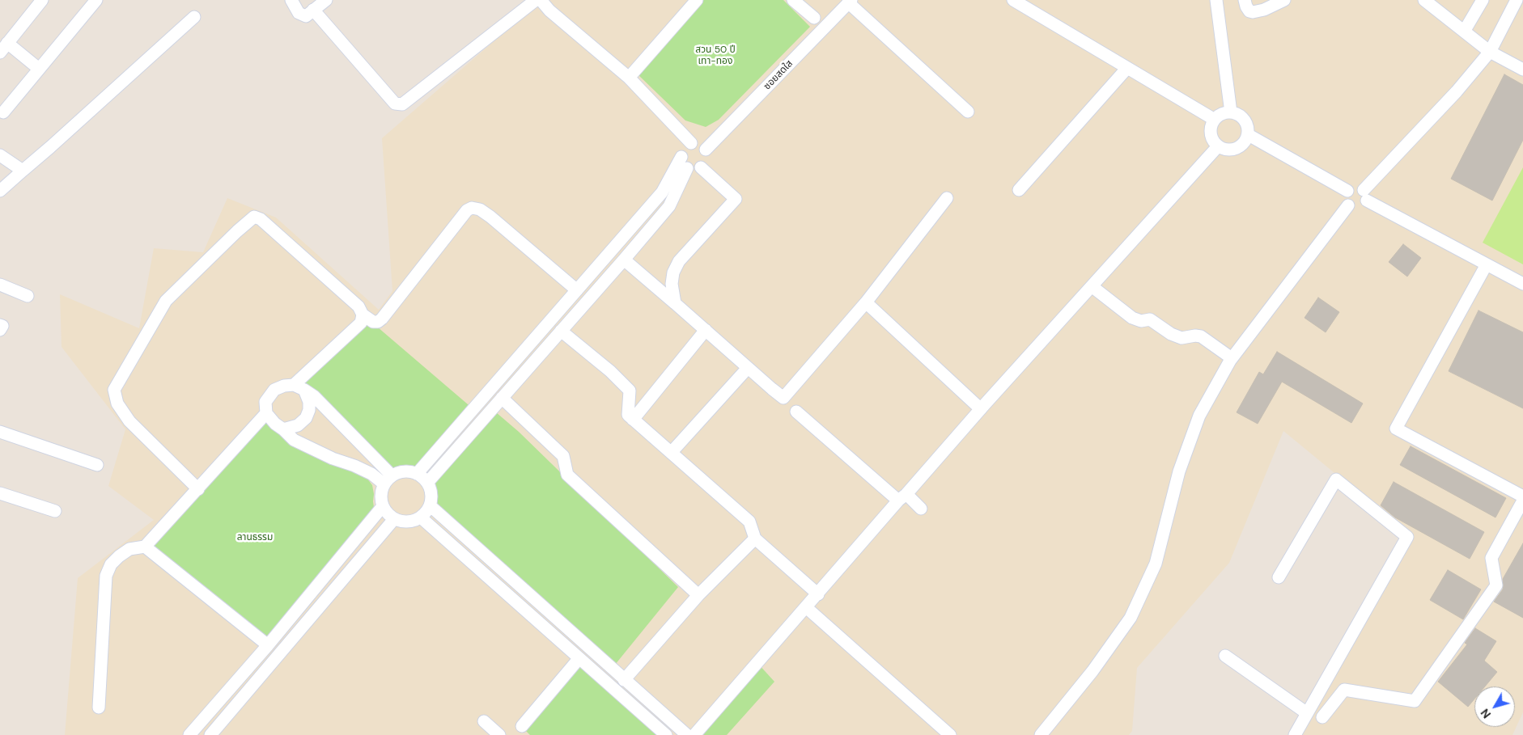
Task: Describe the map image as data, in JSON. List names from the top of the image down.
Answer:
{
  "streets": {
    "street": ["ซอยสดใส"]
  },
  "parks": ["สวน 50 ปี เทา-ทอง", "ลานธรรม"],
  "north": "bottom left"
}
